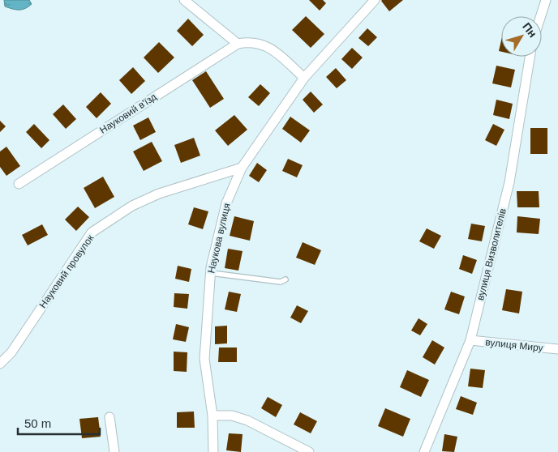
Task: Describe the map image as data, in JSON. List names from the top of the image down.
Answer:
{
  "streets": {
    "street": [
      "Науковий в'їзд",
      "Наукова вулиця",
      "вулиця Визволителів",
      "Науковий провулок",
      "вулиця Миру"
    ]
  },
  "crossings": [
    ["Наукова вулиця", "Науковий провулок"],
    ["вулиця Визволителів", "вулиця Миру"]
  ],
  "scale_bar": "50 m",
  "north": "top right"
}
